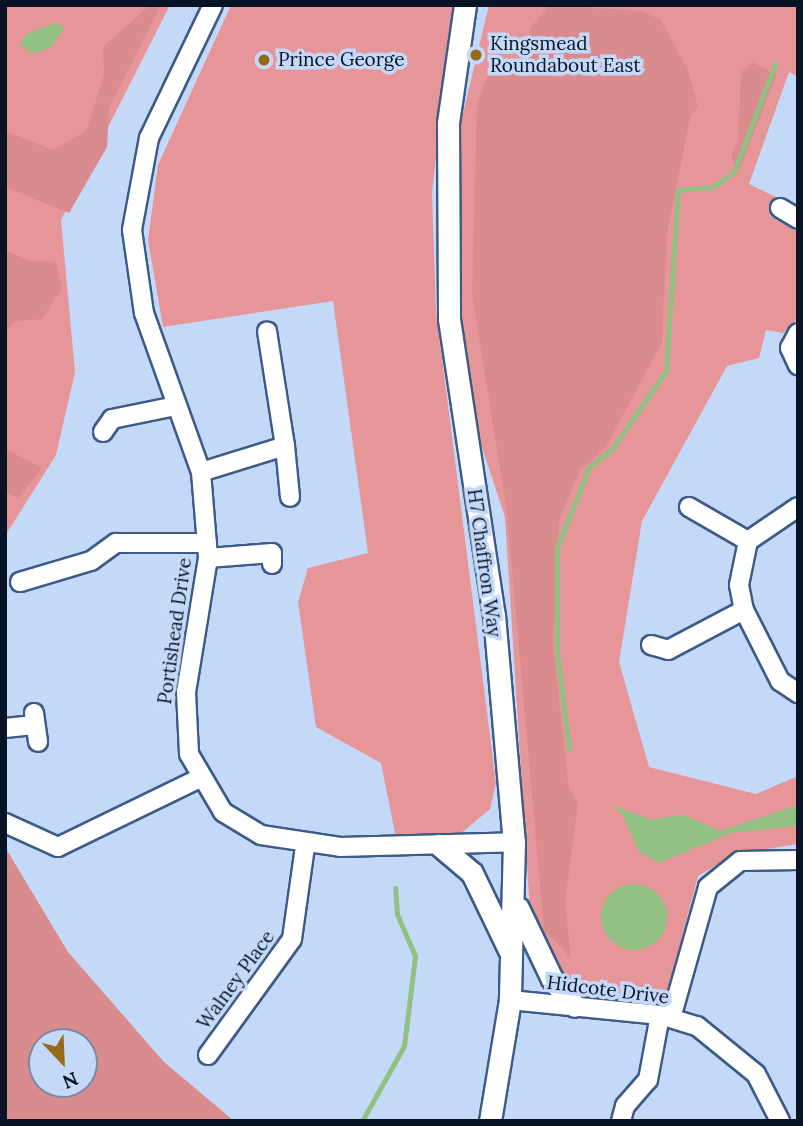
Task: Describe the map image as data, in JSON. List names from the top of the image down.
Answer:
{
  "streets": {
    "street": [
      "H7 Chaffron Way",
      "Portishead Drive",
      "Walney Place",
      "Hidcote Drive"
    ]
  },
  "crossings": [
    ["H7 Chaffron Way", "Portishead Drive"],
    ["H7 Chaffron Way", "Hidcote Drive"],
    ["Portishead Drive", "Walney Place"]
  ],
  "places": ["Kingsmead Roundabout East", "Prince George"],
  "north": "bottom right"
}
